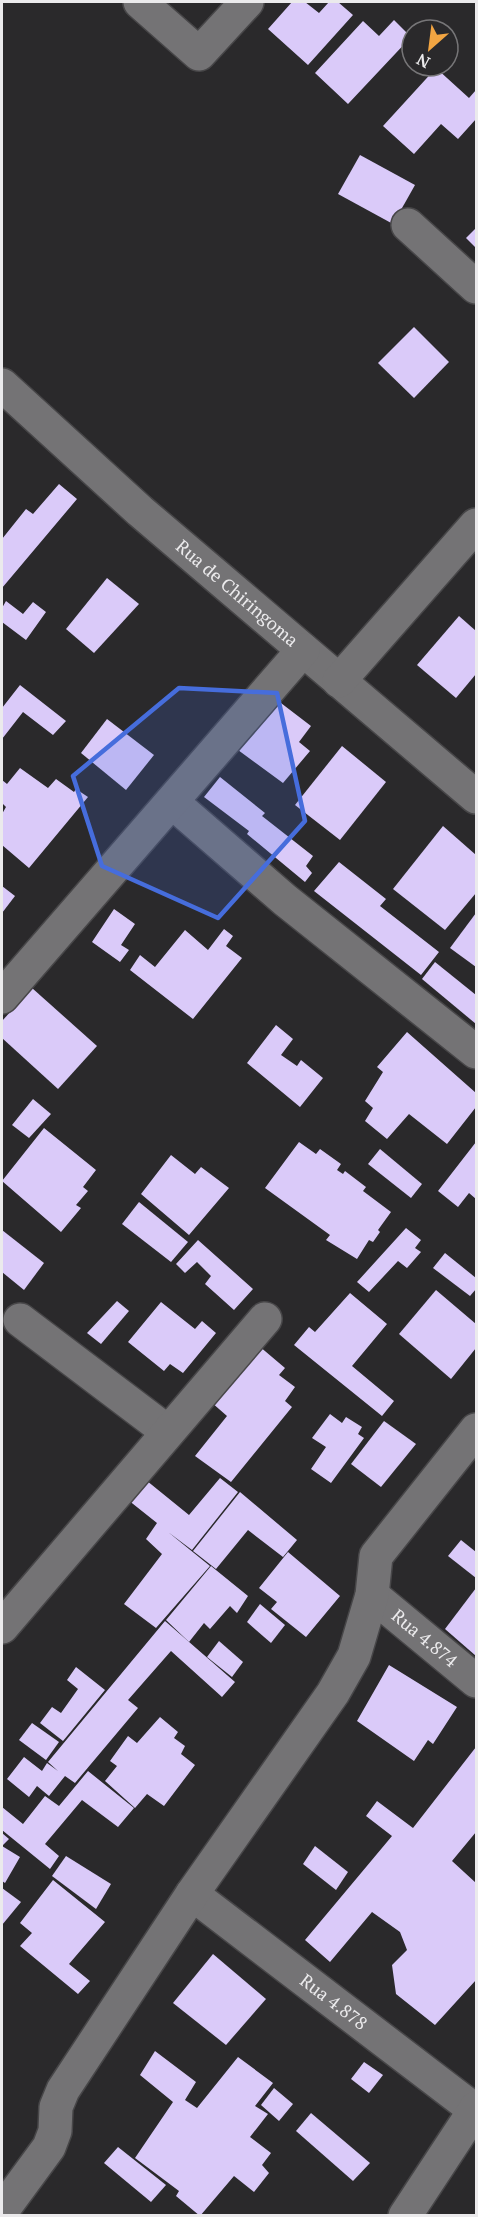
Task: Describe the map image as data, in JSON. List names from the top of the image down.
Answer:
{
  "streets": {
    "street": ["Rua de Chiringoma", "Rua 4.874", "Rua 4.878"]
  },
  "north": "bottom left"
}
